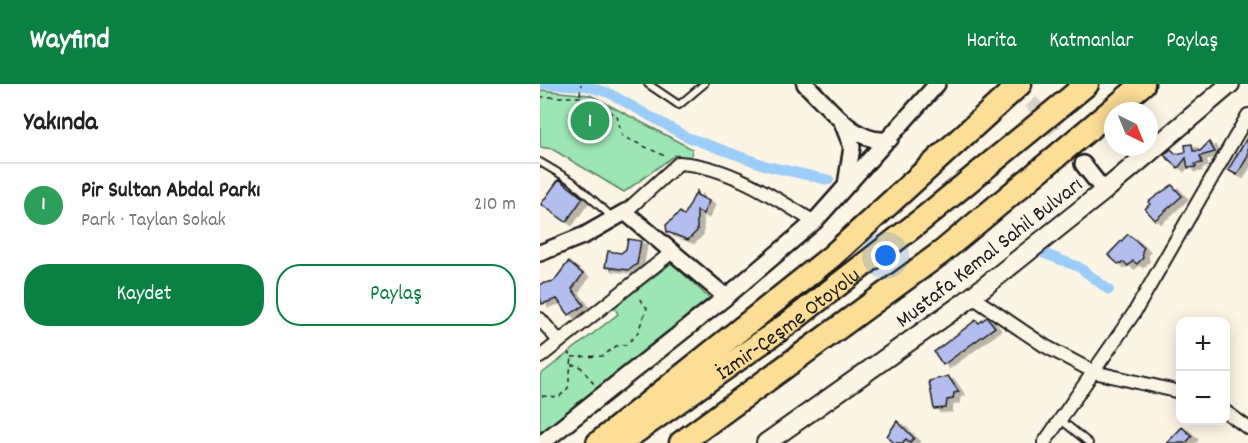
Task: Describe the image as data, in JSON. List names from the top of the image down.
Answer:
{
  "streets": {
    "highway": ["İzmir-Çeşme Otoyolu"],
    "main road": ["Mustafa Kemal Sahil Bulvarı"]
  },
  "north": "bottom right",
  "page": {
    "header": "Wayfind",
    "nav": ["Harita", "Katmanlar", "Paylaş"],
    "heading": "Yakında",
    "pins": "1",
    "list": [
      {
        "mark": "1",
        "name": "Pir Sultan Abdal Parkı",
        "note": "Park · Taylan Sokak",
        "value": "210 m"
      }
    ],
    "buttons": ["Kaydet", "Paylaş"],
    "map_buttons": ["+", "−"]
  }
}
